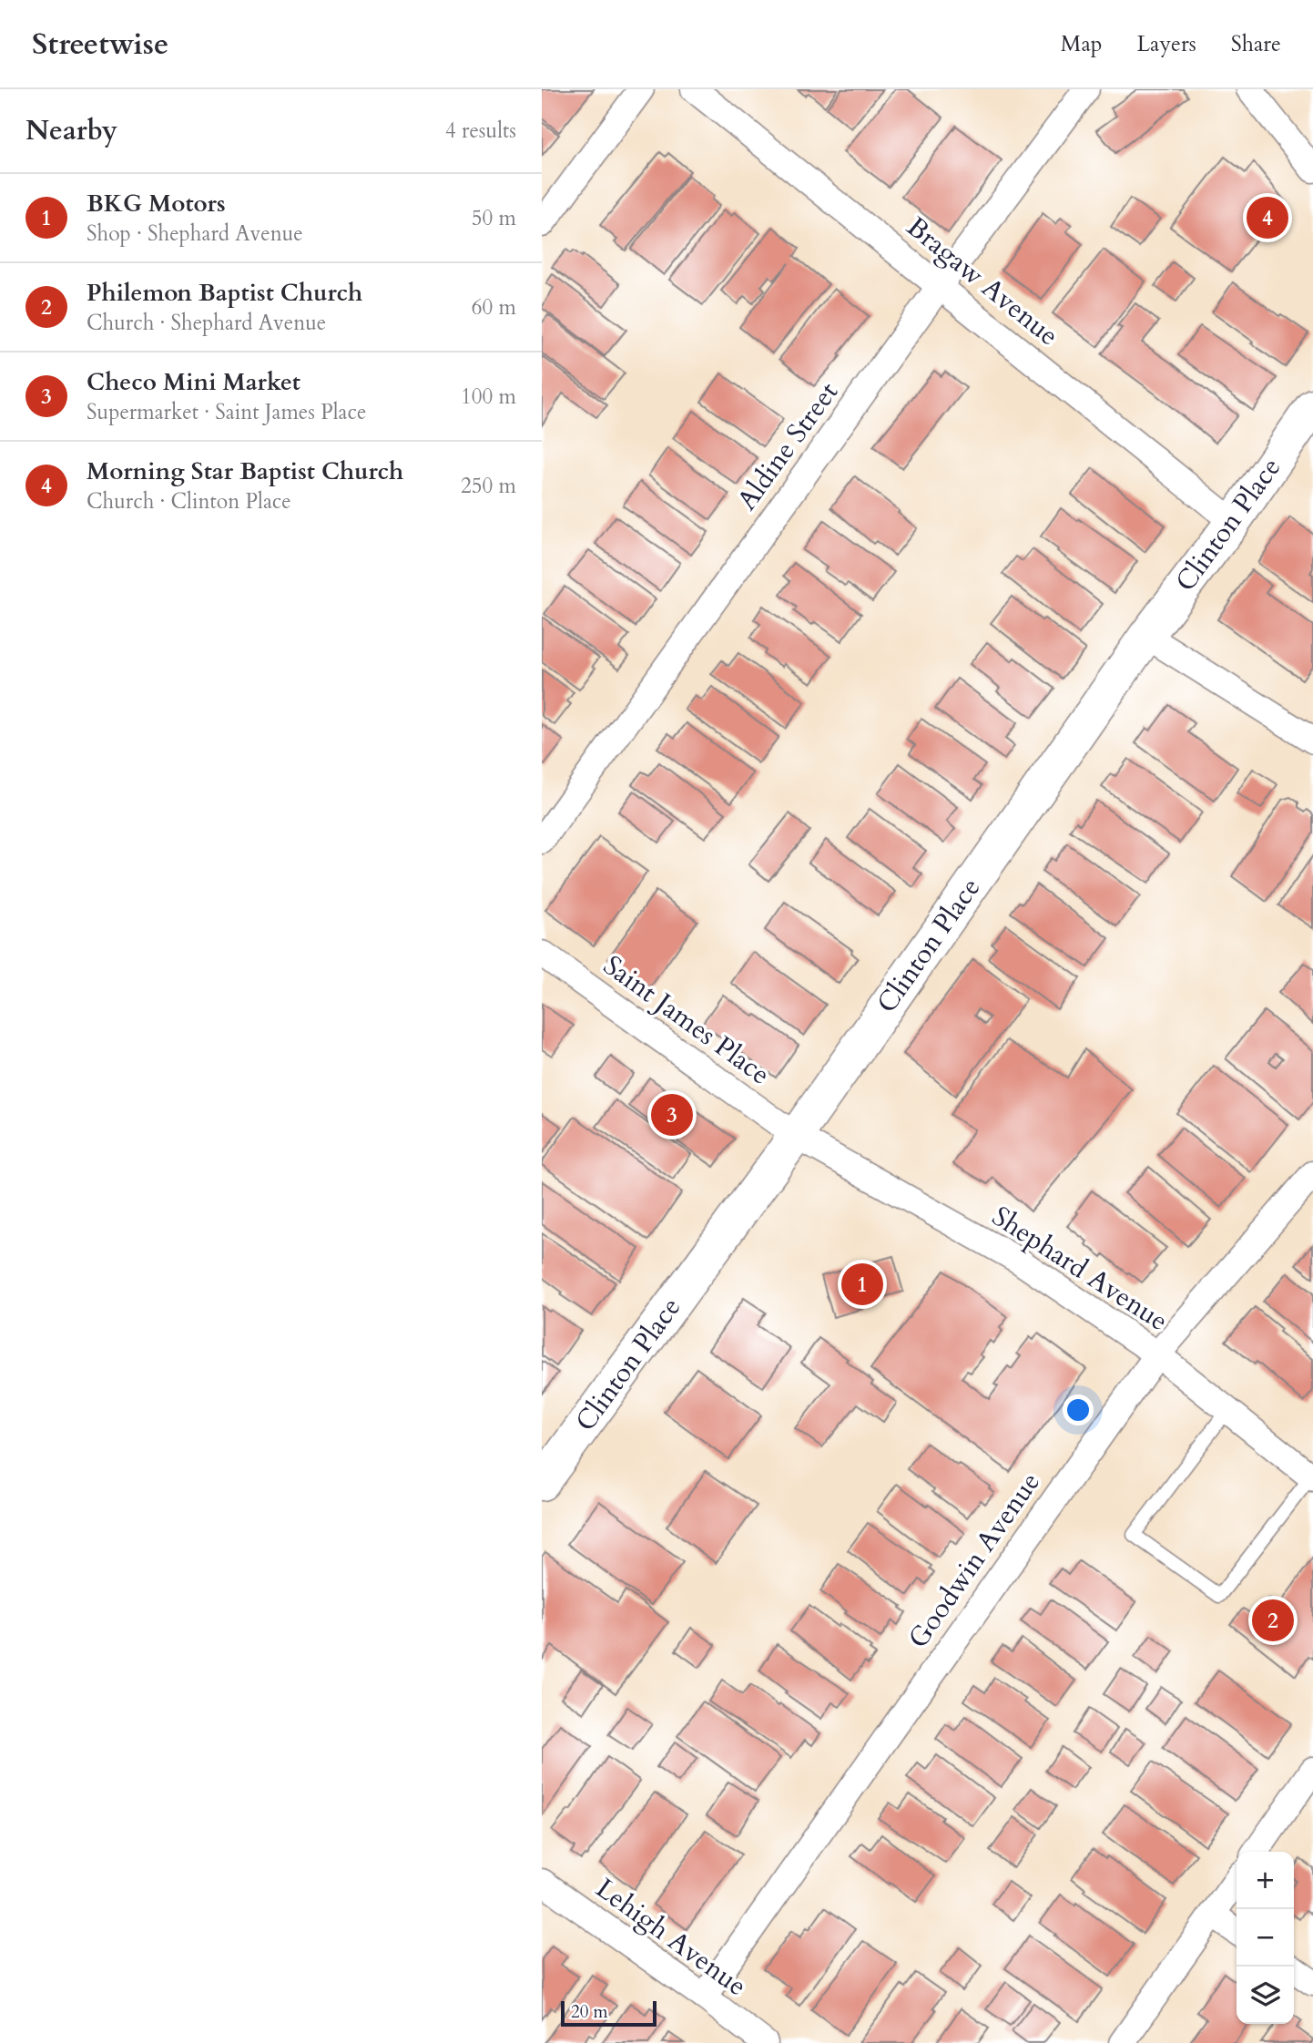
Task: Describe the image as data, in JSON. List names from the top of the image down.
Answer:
{
  "streets": {
    "street": [
      "Bragaw Avenue",
      "Aldine Street",
      "Clinton Place",
      "Saint James Place",
      "Shephard Avenue",
      "Goodwin Avenue",
      "Lehigh Avenue"
    ]
  },
  "crossings": [
    ["Bragaw Avenue", "Aldine Street"],
    ["Bragaw Avenue", "Clinton Place"],
    ["Clinton Place", "Saint James Place"],
    ["Clinton Place", "Shephard Avenue"],
    ["Saint James Place", "Shephard Avenue"],
    ["Shephard Avenue", "Goodwin Avenue"],
    ["Goodwin Avenue", "Lehigh Avenue"]
  ],
  "scale_bar": "20 m",
  "page": {
    "header": "Streetwise",
    "nav": ["Map", "Layers", "Share"],
    "heading": ["Nearby", "4 results"],
    "list": [
      {
        "mark": "1",
        "name": "BKG Motors",
        "note": "Shop · Shephard Avenue",
        "value": "50 m"
      },
      {
        "mark": "2",
        "name": "Philemon Baptist Church",
        "note": "Church · Shephard Avenue",
        "value": "60 m"
      },
      {
        "mark": "3",
        "name": "Checo Mini Market",
        "note": "Supermarket · Saint James Place",
        "value": "100 m"
      },
      {
        "mark": "4",
        "name": "Morning Star Baptist Church",
        "note": "Church · Clinton Place",
        "value": "250 m"
      }
    ],
    "pins": [
      "4",
      "3",
      "1",
      "2"
    ],
    "map_buttons": ["+", "−"],
    "scale": "20 m"
  }
}
